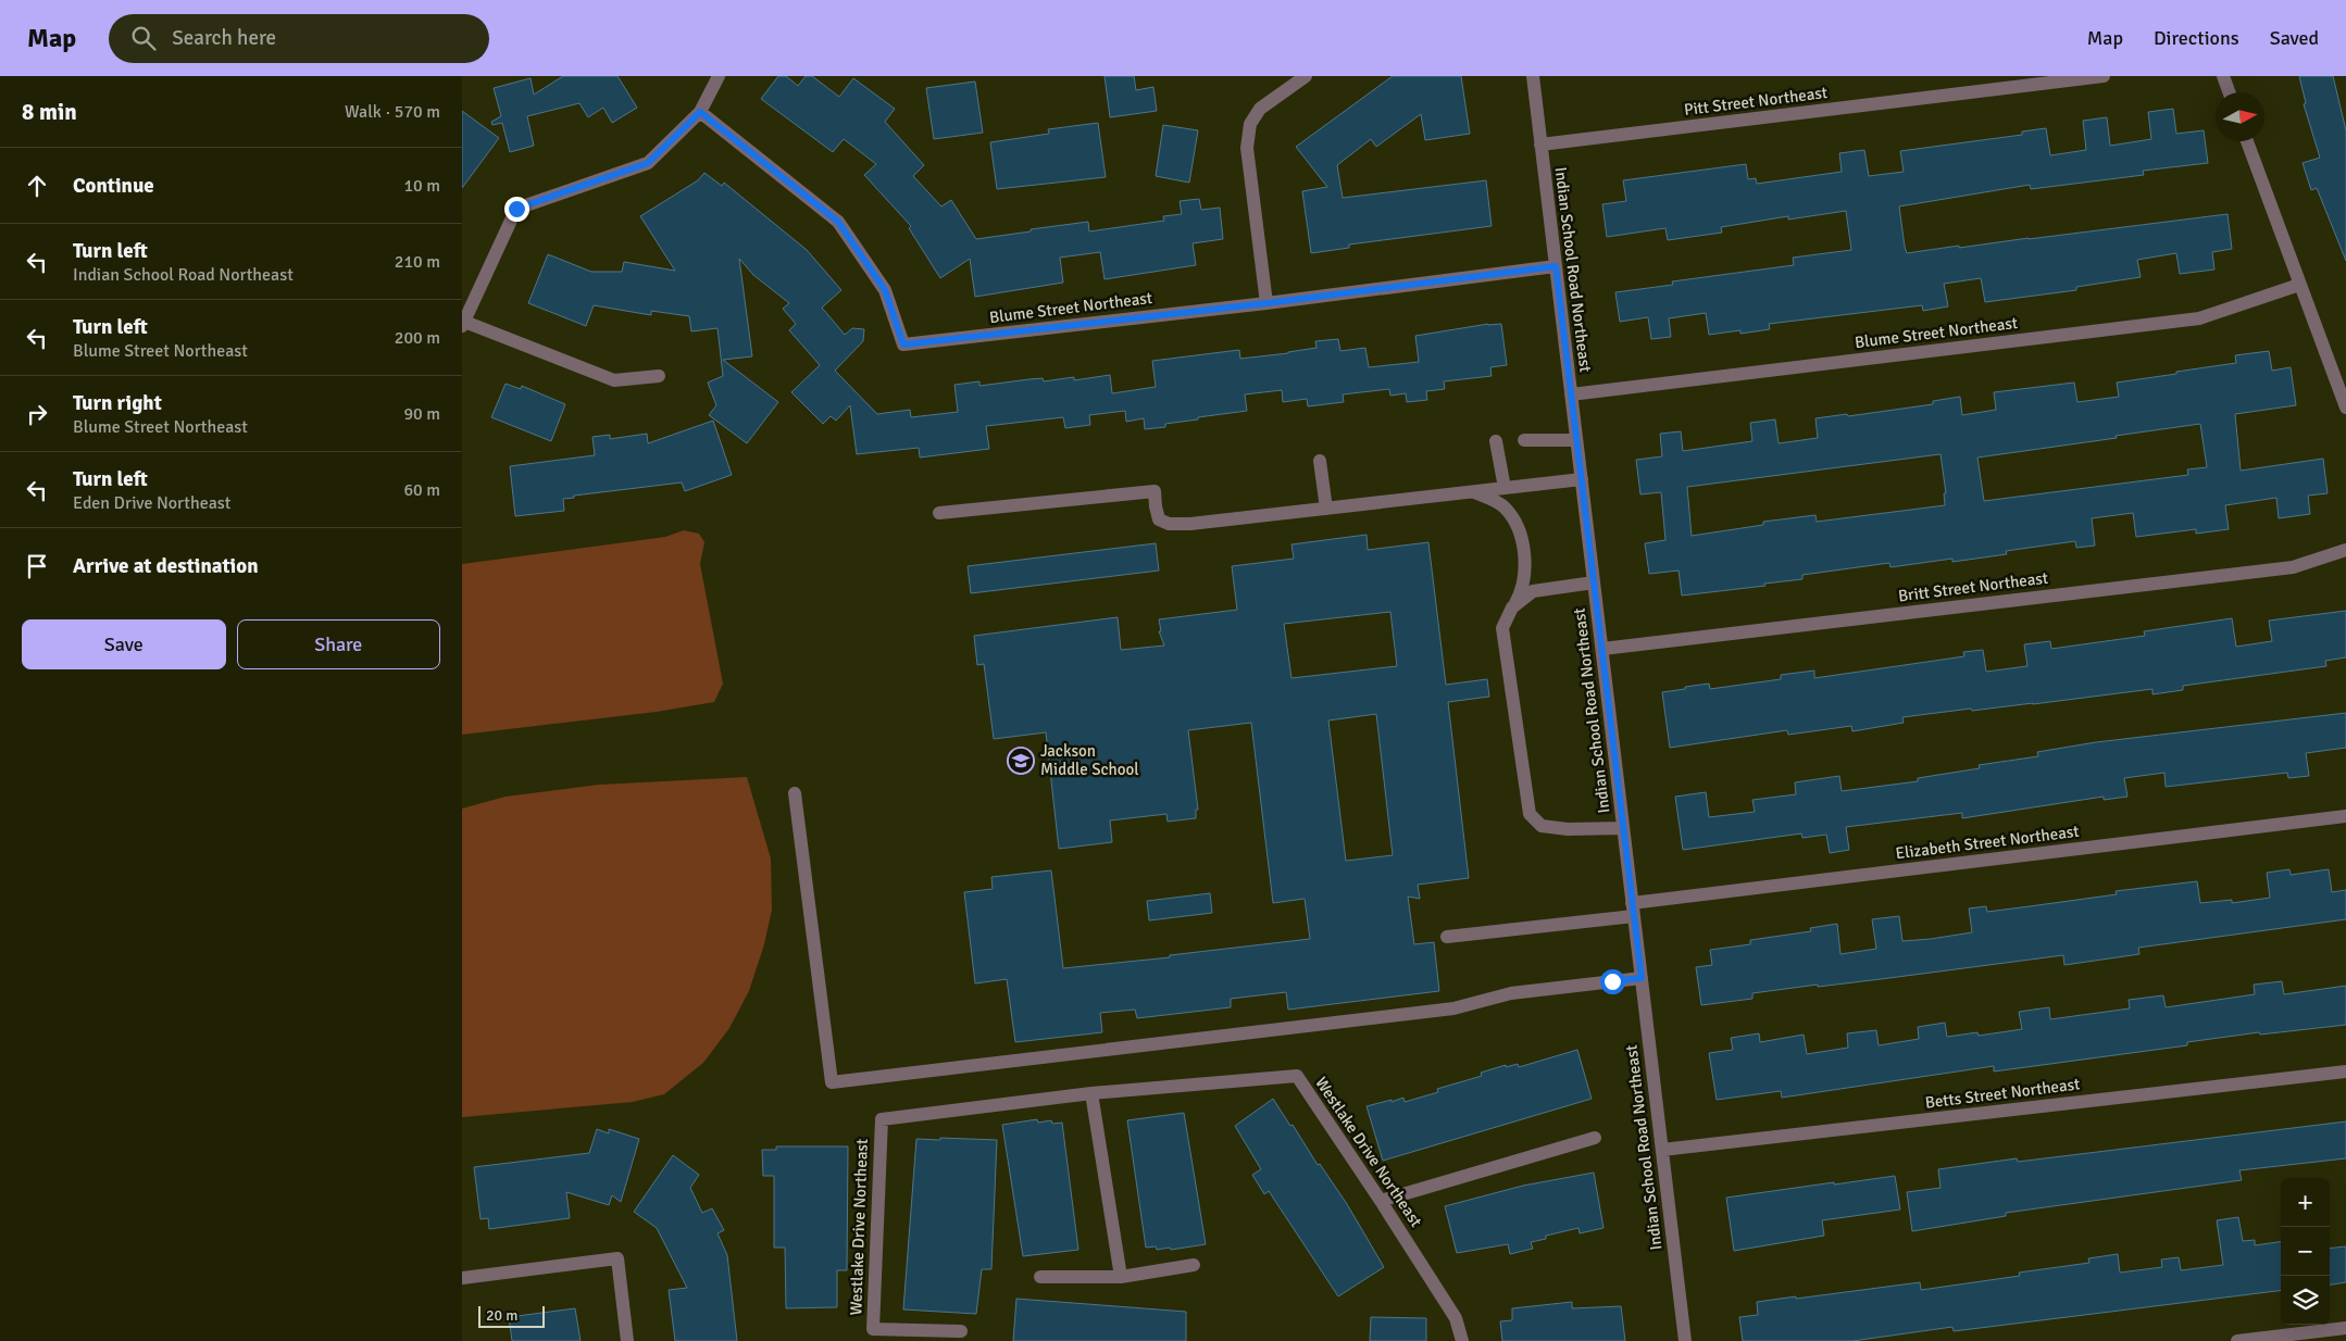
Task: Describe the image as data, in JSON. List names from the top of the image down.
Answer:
{
  "streets": {
    "street": [
      "Pitt Street Northeast",
      "Indian School Road Northeast",
      "Blume Street Northeast",
      "Britt Street Northeast",
      "Elizabeth Street Northeast",
      "Betts Street Northeast",
      "Westlake Drive Northeast"
    ]
  },
  "crossings": [
    ["Pitt Street Northeast", "Indian School Road Northeast"],
    ["Indian School Road Northeast", "Blume Street Northeast"],
    ["Indian School Road Northeast", "Britt Street Northeast"],
    ["Indian School Road Northeast", "Elizabeth Street Northeast"],
    ["Indian School Road Northeast", "Betts Street Northeast"]
  ],
  "places": {
    "school or university": ["Jackson Middle School"]
  },
  "scale_bar": "20 m",
  "north": "right",
  "page": {
    "header": "Map",
    "search": "Search here",
    "nav": ["Map", "Directions", "Saved"],
    "heading": ["8 min", "Walk · 570 m"],
    "list": [
      ["Continue", "10 m"],
      ["Turn left", "Indian School Road Northeast", "210 m"],
      ["Turn left", "Blume Street Northeast", "200 m"],
      ["Turn right", "Blume Street Northeast", "90 m"],
      ["Turn left", "Eden Drive Northeast", "60 m"],
      "Arrive at destination"
    ],
    "buttons": ["Save", "Share"],
    "map_buttons": ["+", "−"],
    "scale": "20 m"
  }
}
